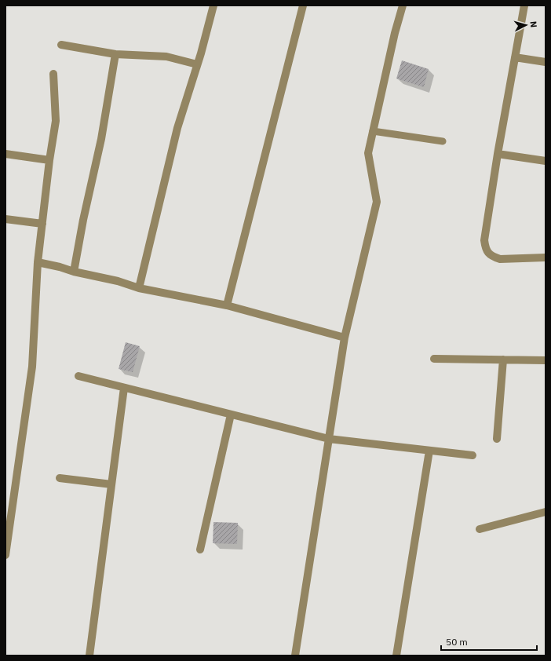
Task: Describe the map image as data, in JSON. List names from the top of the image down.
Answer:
{
  "scale_bar": "50 m",
  "north": "right"
}
